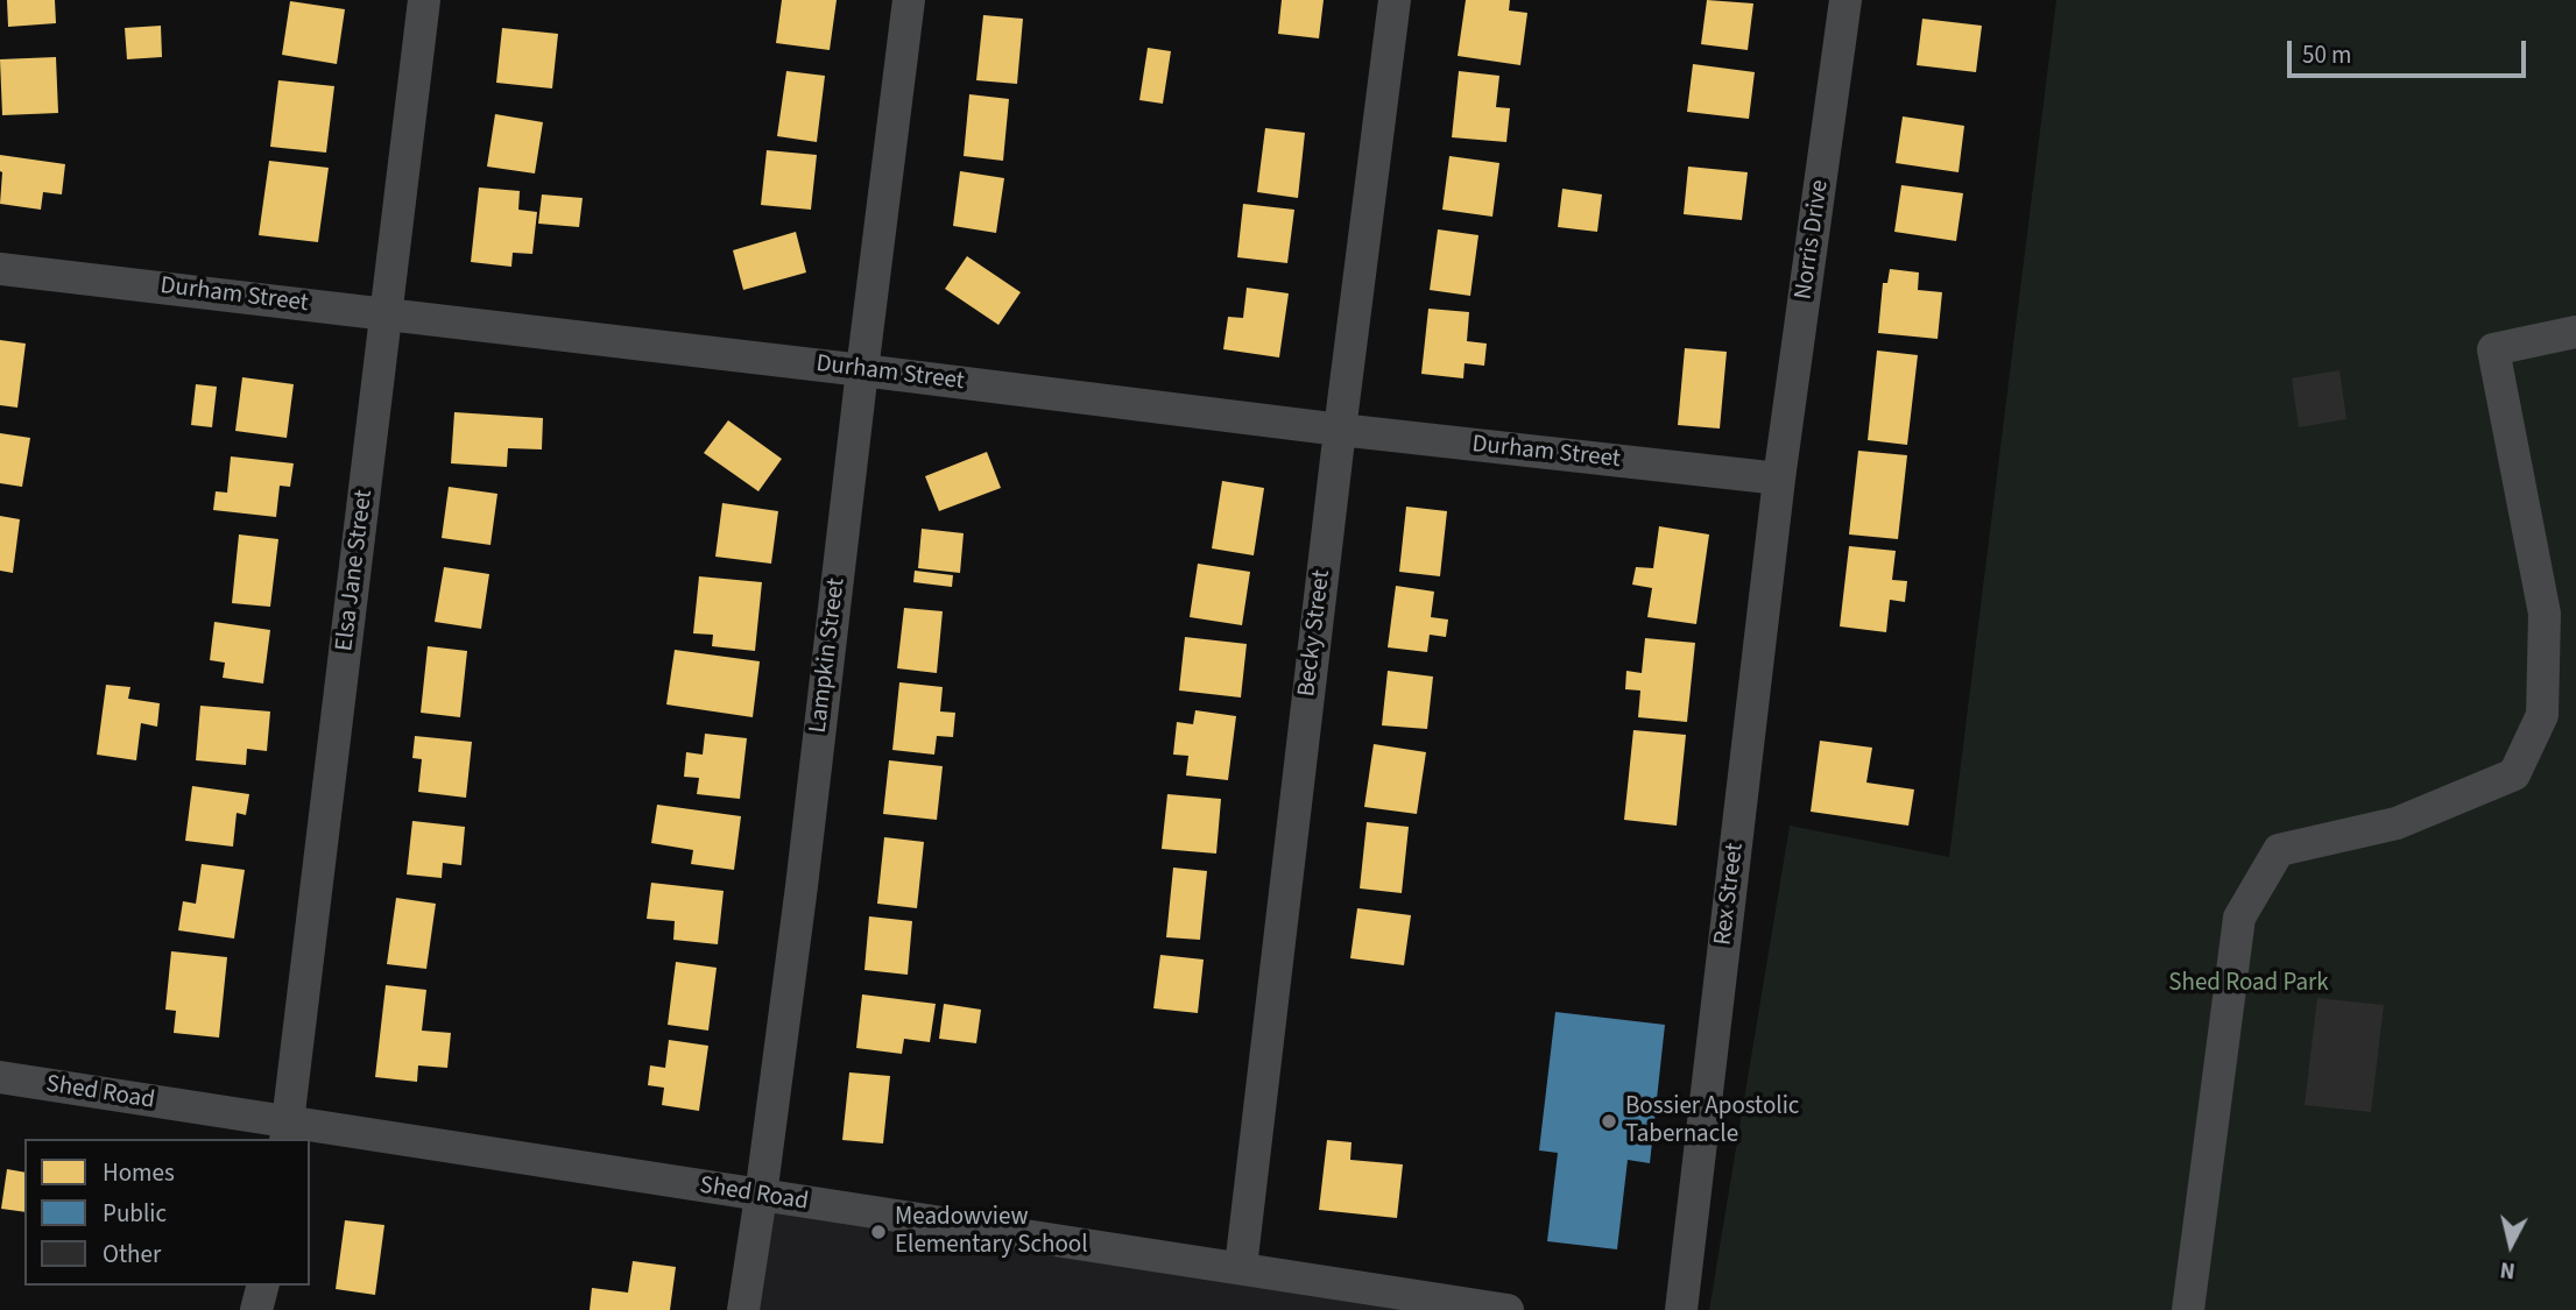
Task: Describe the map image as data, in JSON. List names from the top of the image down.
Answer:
{
  "streets": {
    "street": [
      "Norris Drive",
      "Durham Street",
      "Elsa Jane Street",
      "Becky Street",
      "Lampkin Street",
      "Rex Street",
      "Shed Road"
    ]
  },
  "crossings": [
    ["Norris Drive", "Durham Street"],
    ["Norris Drive", "Rex Street"],
    ["Durham Street", "Elsa Jane Street"],
    ["Durham Street", "Becky Street"],
    ["Durham Street", "Lampkin Street"],
    ["Durham Street", "Rex Street"],
    ["Elsa Jane Street", "Shed Road"],
    ["Becky Street", "Shed Road"],
    ["Lampkin Street", "Shed Road"]
  ],
  "parks": ["Shed Road Park"],
  "places": ["Bossier Apostolic Tabernacle", "Meadowview Elementary School"],
  "legend": ["Homes", "Public", "Other"],
  "scale_bar": "50 m",
  "north": "bottom"
}
